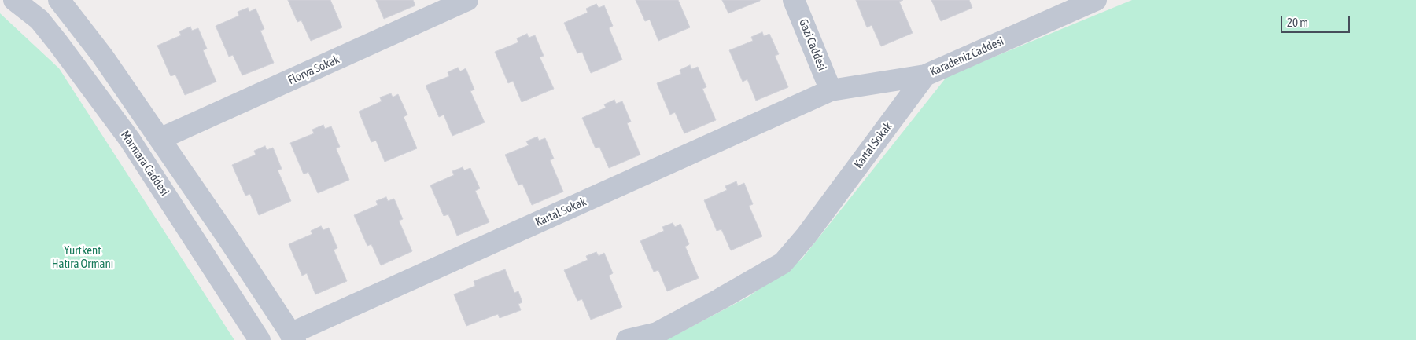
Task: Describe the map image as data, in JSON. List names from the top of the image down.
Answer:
{
  "streets": {
    "street": [
      "Gazi Caddesi",
      "Karadeniz Caddesi",
      "Florya Sokak",
      "Kartal Sokak",
      "Marmara Caddesi"
    ]
  },
  "crossings": [
    ["Gazi Caddesi", "Karadeniz Caddesi"],
    ["Gazi Caddesi", "Kartal Sokak"],
    ["Karadeniz Caddesi", "Kartal Sokak"]
  ],
  "parks": ["Yurtkent Hatıra Ormanı"],
  "scale_bar": "20 m"
}
